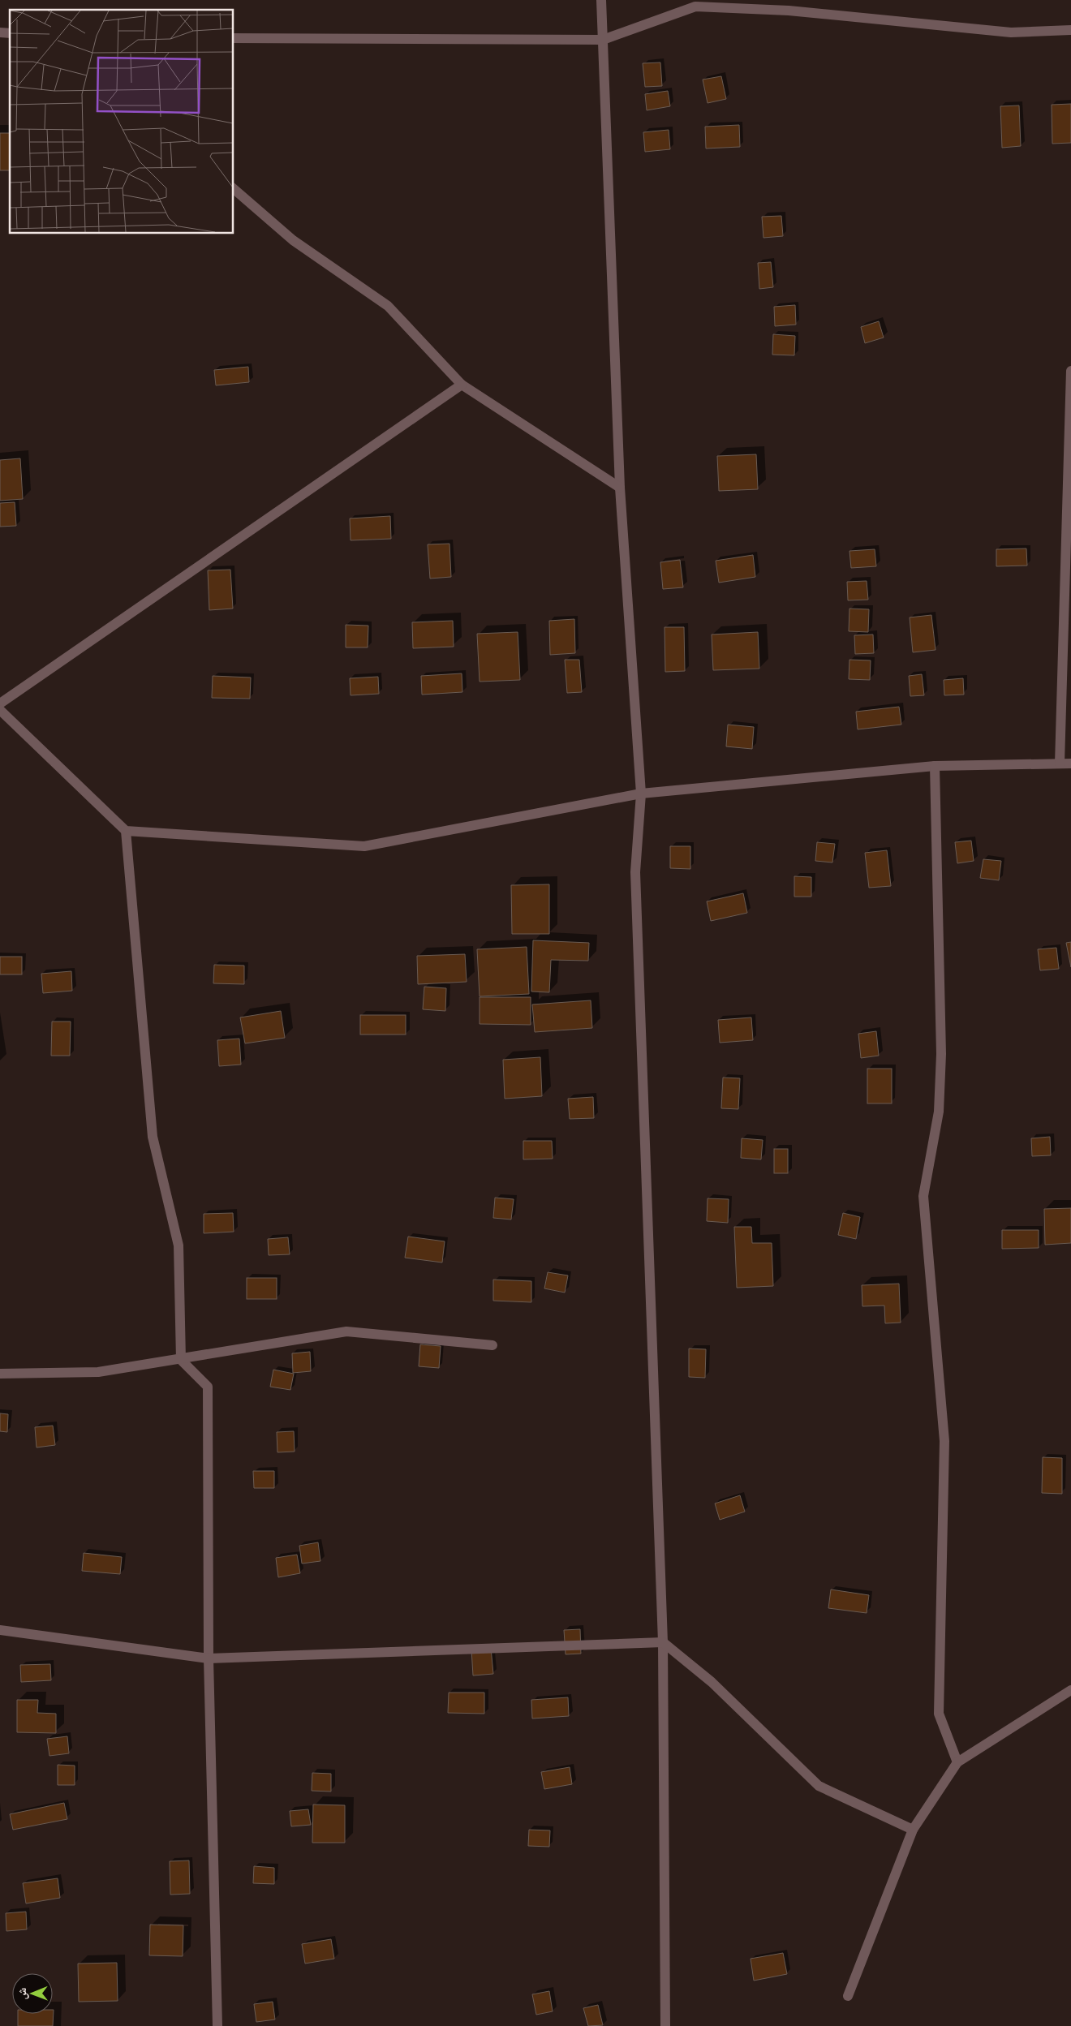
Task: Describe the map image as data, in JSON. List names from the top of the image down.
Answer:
{
  "north": "left"
}
